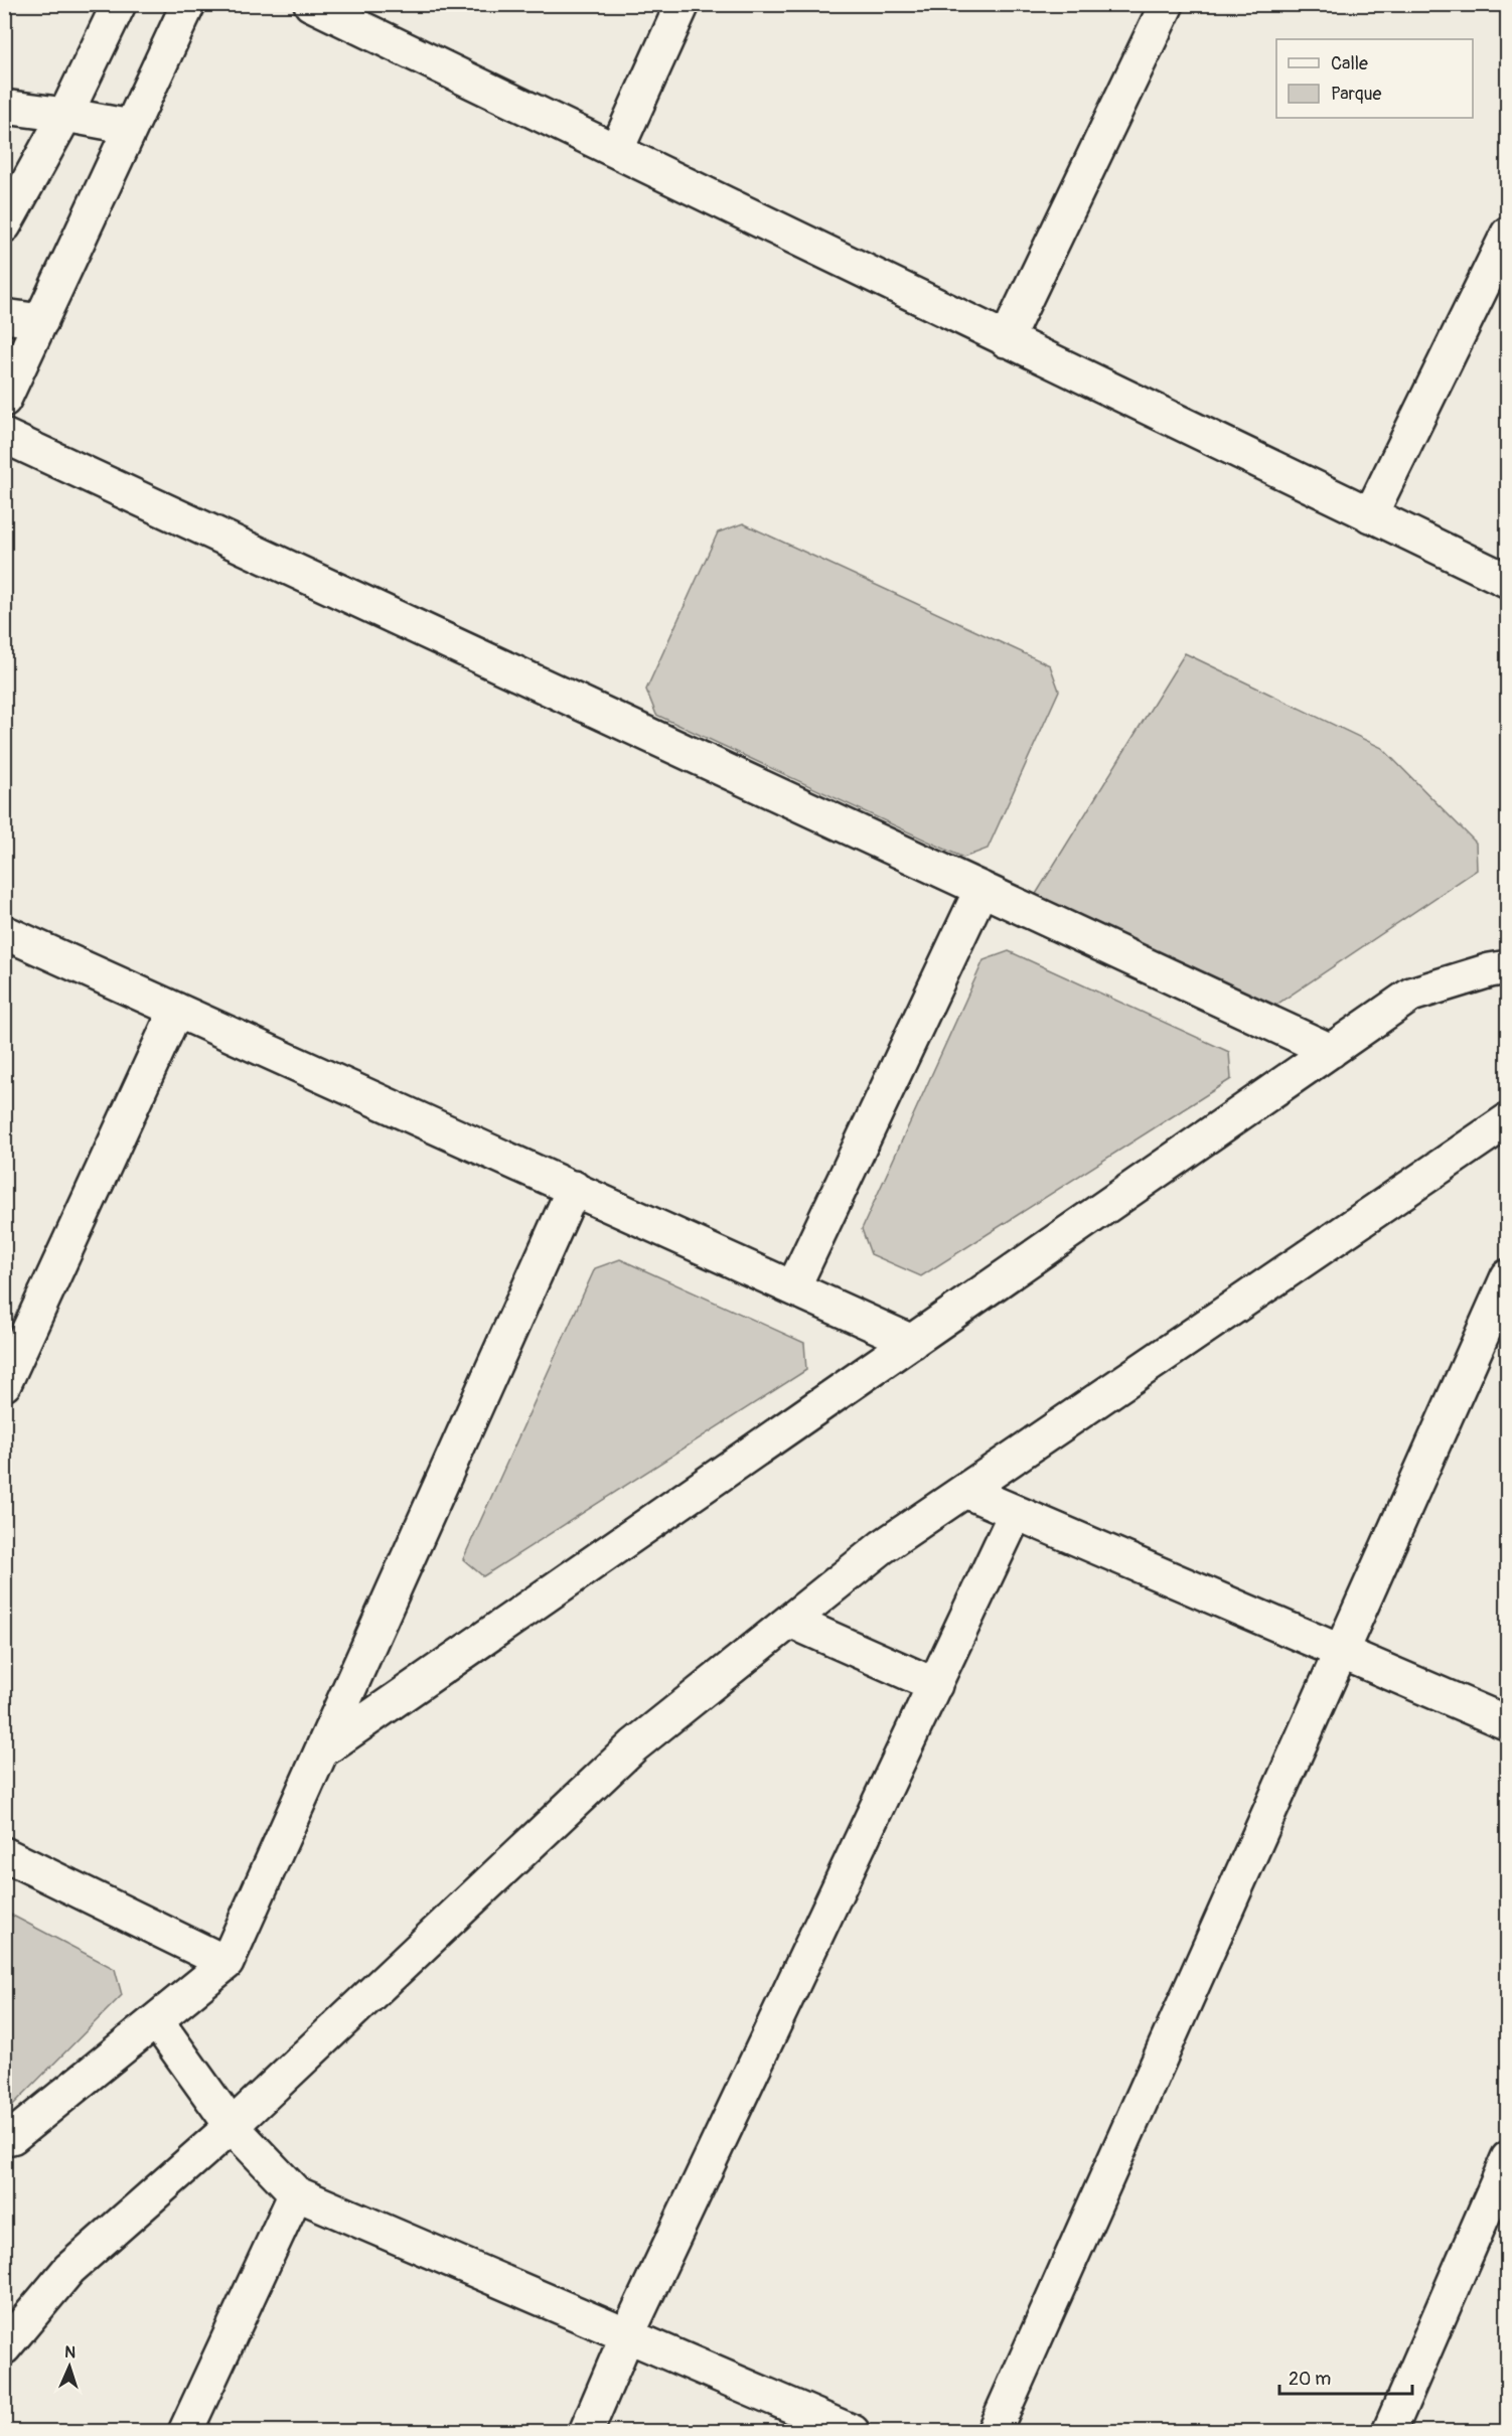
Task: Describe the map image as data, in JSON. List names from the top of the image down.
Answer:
{
  "legend": ["Calle", "Parque"],
  "scale_bar": "20 m",
  "north": "top"
}
